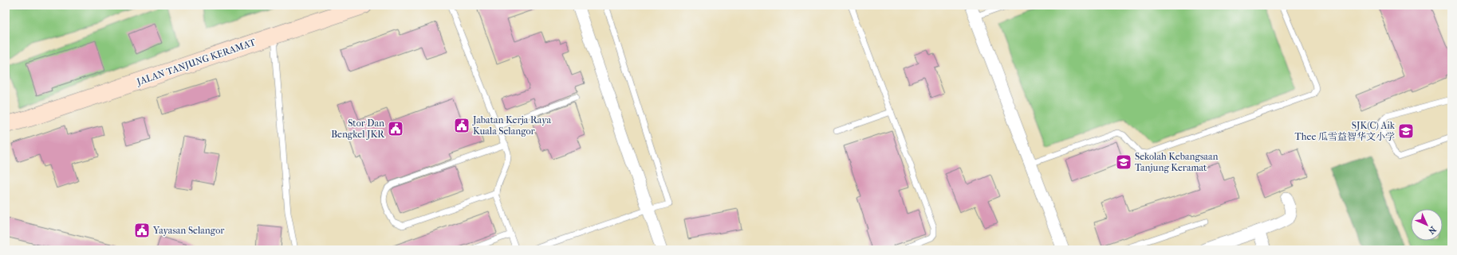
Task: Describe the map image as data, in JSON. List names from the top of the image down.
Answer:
{
  "streets": {
    "street": ["JALAN TANJUNG KERAMAT"]
  },
  "places": {
    "public building": ["Jabatan Kerja Raya Kuala Selangor", "Stor Dan Bengkel JKR", "Yayasan Selangor"],
    "school or university": ["SJK(C) Aik Thee 瓜雪益智华文小学", "Sekolah Kebangsaan Tanjung Keramat"]
  },
  "north": "bottom right"
}
